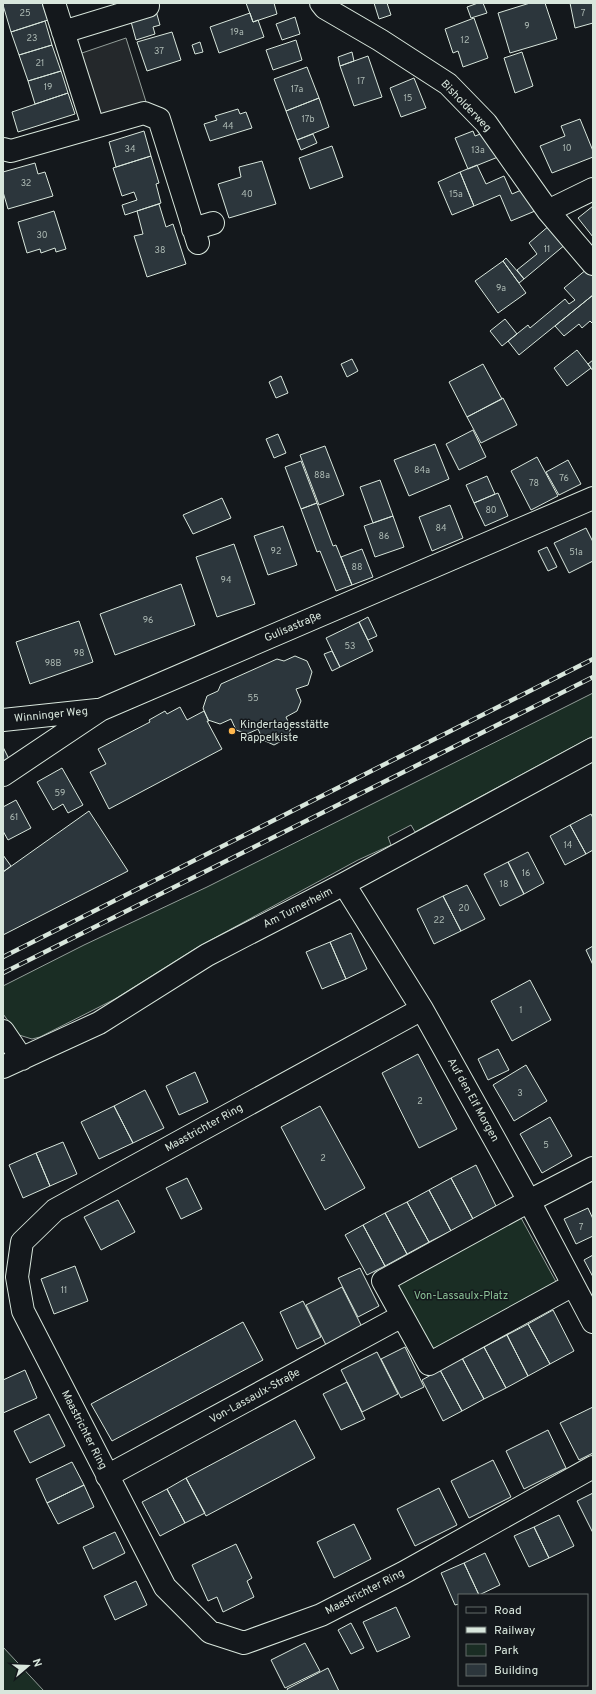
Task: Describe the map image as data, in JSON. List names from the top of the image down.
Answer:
{
  "streets": {
    "street": [
      "Bisholderweg",
      "Gulisastraße",
      "Winninger Weg",
      "Am Turnerheim",
      "Auf den Elf Morgen",
      "Maastrichter Ring",
      "Von-Lassaulx-Straße"
    ]
  },
  "crossings": [
    ["Gulisastraße", "Winninger Weg"],
    ["Am Turnerheim", "Auf den Elf Morgen"],
    ["Auf den Elf Morgen", "Maastrichter Ring"],
    ["Maastrichter Ring", "Von-Lassaulx-Straße"]
  ],
  "parks": ["Von-Lassaulx-Platz"],
  "places": ["Kindertagesstätte Rappelkiste"],
  "house_numbers": [
    "25",
    "7",
    "9",
    "19a",
    "23",
    "12",
    "37",
    "21",
    "17",
    "19",
    "17a",
    "15",
    "17b",
    "44",
    "10",
    "34",
    "13a",
    "32",
    "40",
    "15a",
    "30",
    "11",
    "38",
    "9a",
    "84a",
    "88a",
    "76",
    "78",
    "80",
    "84",
    "86",
    "92",
    "51a",
    "88",
    "94",
    "96",
    "53",
    "98",
    "98B",
    "55",
    "59",
    "61",
    "14",
    "16",
    "18",
    "20",
    "22",
    "1",
    "3",
    "2",
    "5",
    "2",
    "7",
    "11"
  ],
  "legend": [
    "Road",
    "Railway",
    "Park",
    "Building"
  ],
  "north": "right"
}
